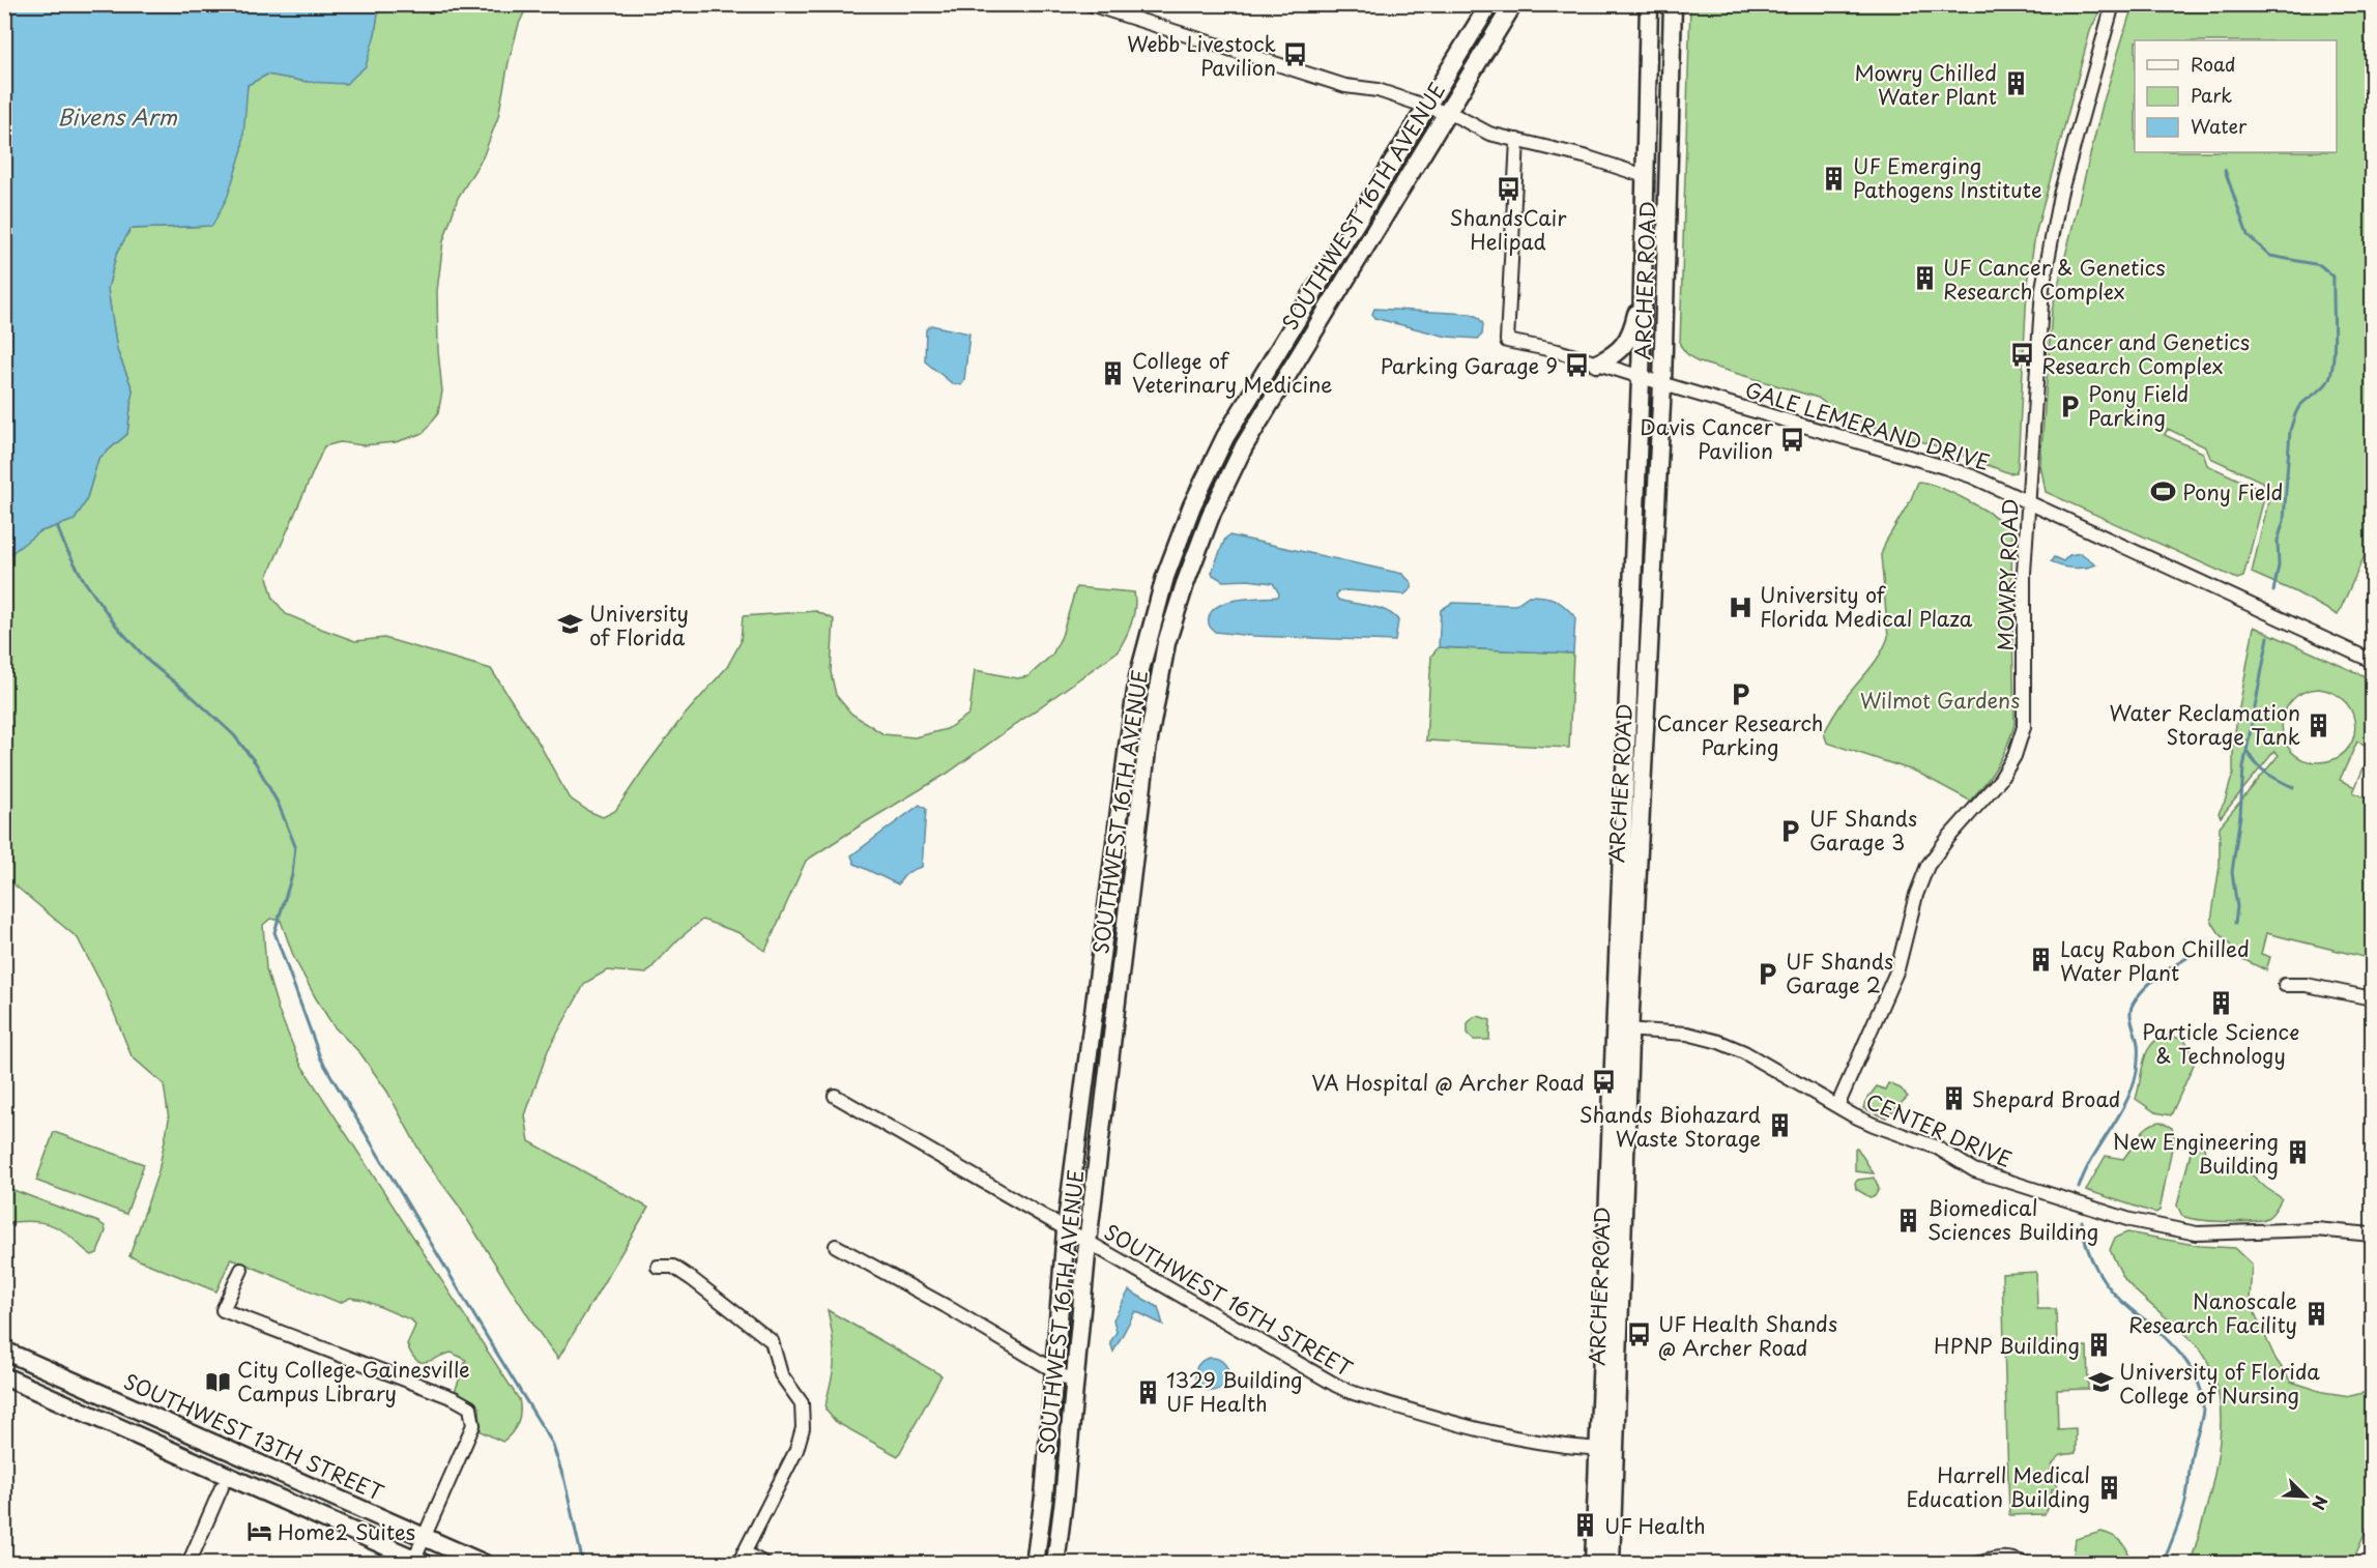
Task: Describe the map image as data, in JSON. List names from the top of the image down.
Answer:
{
  "streets": {
    "main road": ["SOUTHWEST 16TH AVENUE", "ARCHER ROAD", "SOUTHWEST 13TH STREET"],
    "street": [
      "GALE LEMERAND DRIVE",
      "MOWRY ROAD",
      "CENTER DRIVE",
      "SOUTHWEST 16TH STREET"
    ]
  },
  "crossings": [
    ["SOUTHWEST 16TH AVENUE", "SOUTHWEST 16TH STREET"],
    ["ARCHER ROAD", "GALE LEMERAND DRIVE"],
    ["ARCHER ROAD", "CENTER DRIVE"],
    ["ARCHER ROAD", "SOUTHWEST 16TH STREET"],
    ["GALE LEMERAND DRIVE", "MOWRY ROAD"],
    ["MOWRY ROAD", "CENTER DRIVE"]
  ],
  "water": ["Bivens Arm"],
  "parks": ["Wilmot Gardens"],
  "places": {
    "bus stop": [
      "Webb Livestock Pavilion",
      "ShandsCair Helipad",
      "Cancer and Genetics Research Complex",
      "Parking Garage 9",
      "Davis Cancer Pavilion",
      "VA Hospital @ Archer Road",
      "UF Health Shands @ Archer Road"
    ],
    "building": [
      "Mowry Chilled Water Plant",
      "UF Emerging Pathogens Institute",
      "UF Cancer & Genetics Research Complex",
      "College of Veterinary Medicine",
      "Water Reclamation Storage Tank",
      "Lacy Rabon Chilled Water Plant",
      "Particle Science & Technology",
      "Shepard Broad",
      "Shands Biohazard Waste Storage",
      "New Engineering Building",
      "Biomedical Sciences Building",
      "Nanoscale Research Facility",
      "HPNP Building",
      "1329 Building UF Health",
      "Harrell Medical Education Building",
      "UF Health"
    ],
    "parking": [
      "Pony Field Parking",
      "Cancer Research Parking",
      "UF Shands Garage 3",
      "UF Shands Garage 2"
    ],
    "sports": ["Pony Field"],
    "hospital": ["University of Florida Medical Plaza"],
    "school or university": ["University of Florida", "University of Florida College of Nursing"],
    "library": ["City College Gainesville Campus Library"],
    "hotel": ["Home2 Suites"]
  },
  "legend": ["Road", "Park", "Water"],
  "north": "bottom right"
}
